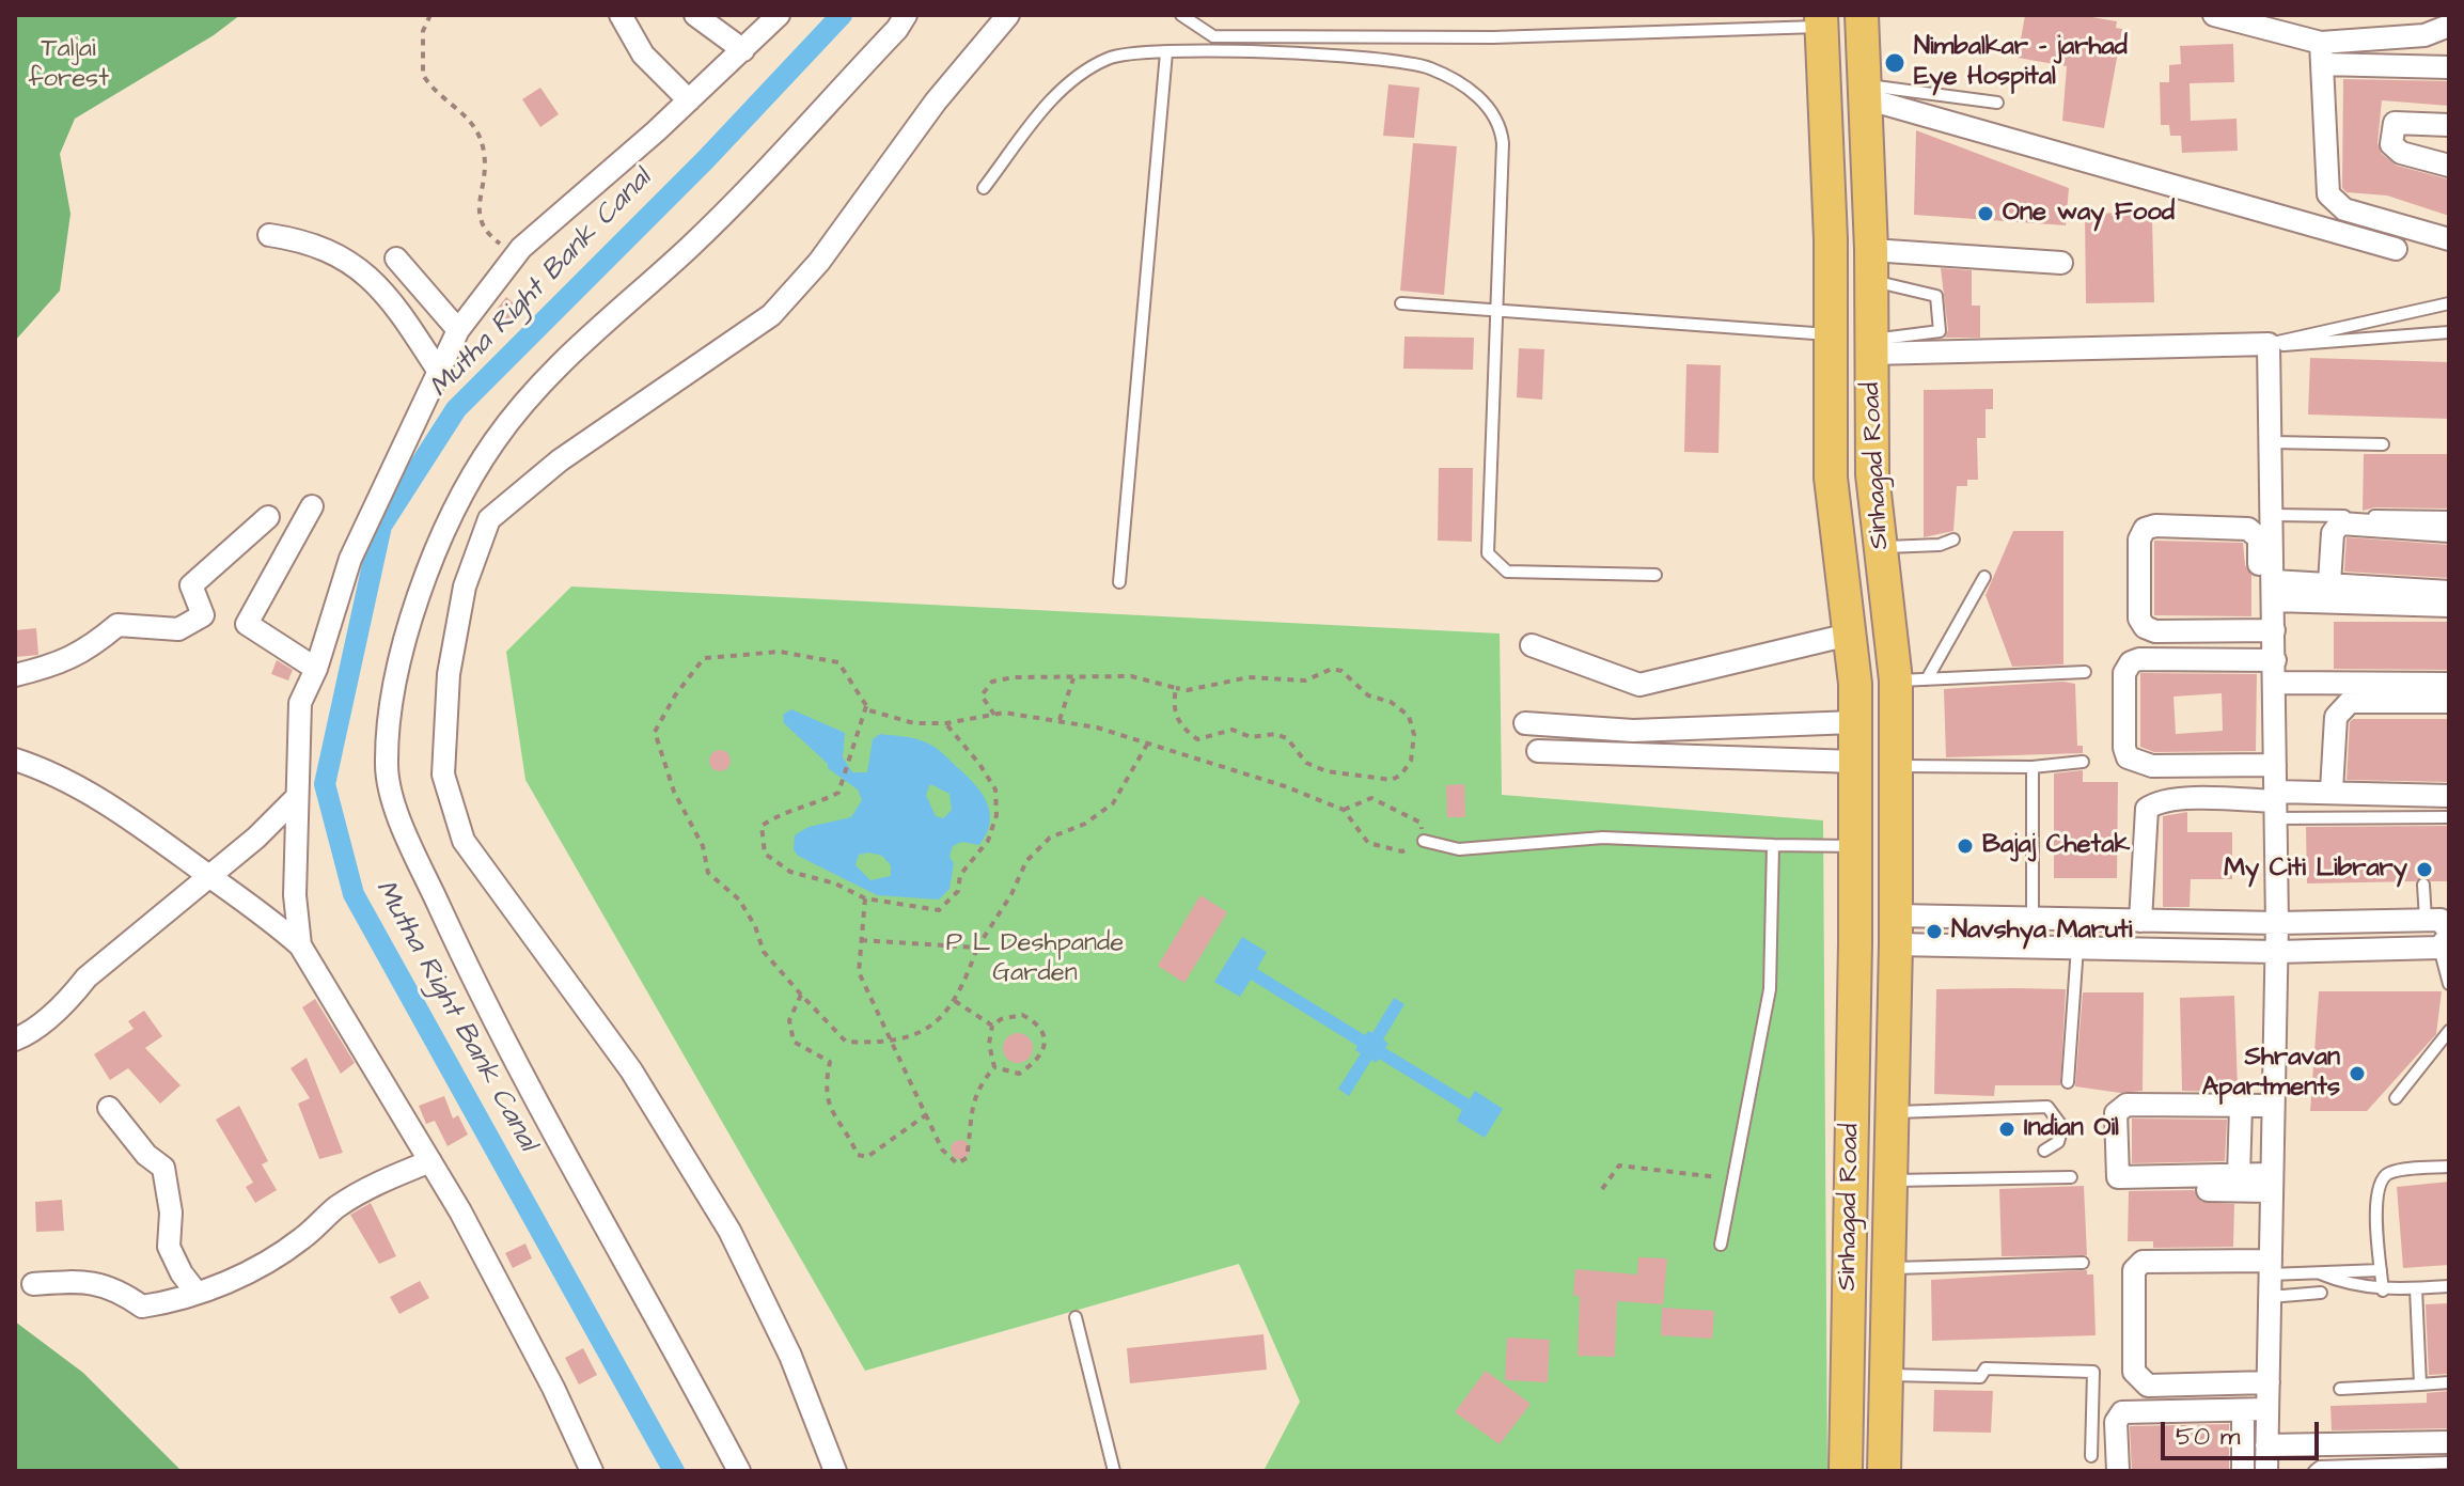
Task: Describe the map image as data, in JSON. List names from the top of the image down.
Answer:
{
  "streets": {
    "main road": ["Sinhagad Road"]
  },
  "water": ["Mutha Right Bank Canal"],
  "parks": ["Taljai forest", "P L Deshpande Garden"],
  "places": [
    "Nimbalkar - jarhad Eye Hospital",
    "One way Food",
    "Bajaj Chetak",
    "My Citi Library",
    "Navshya Maruti",
    "Shravan Apartments",
    "Indian Oil"
  ],
  "scale_bar": "50 m"
}
